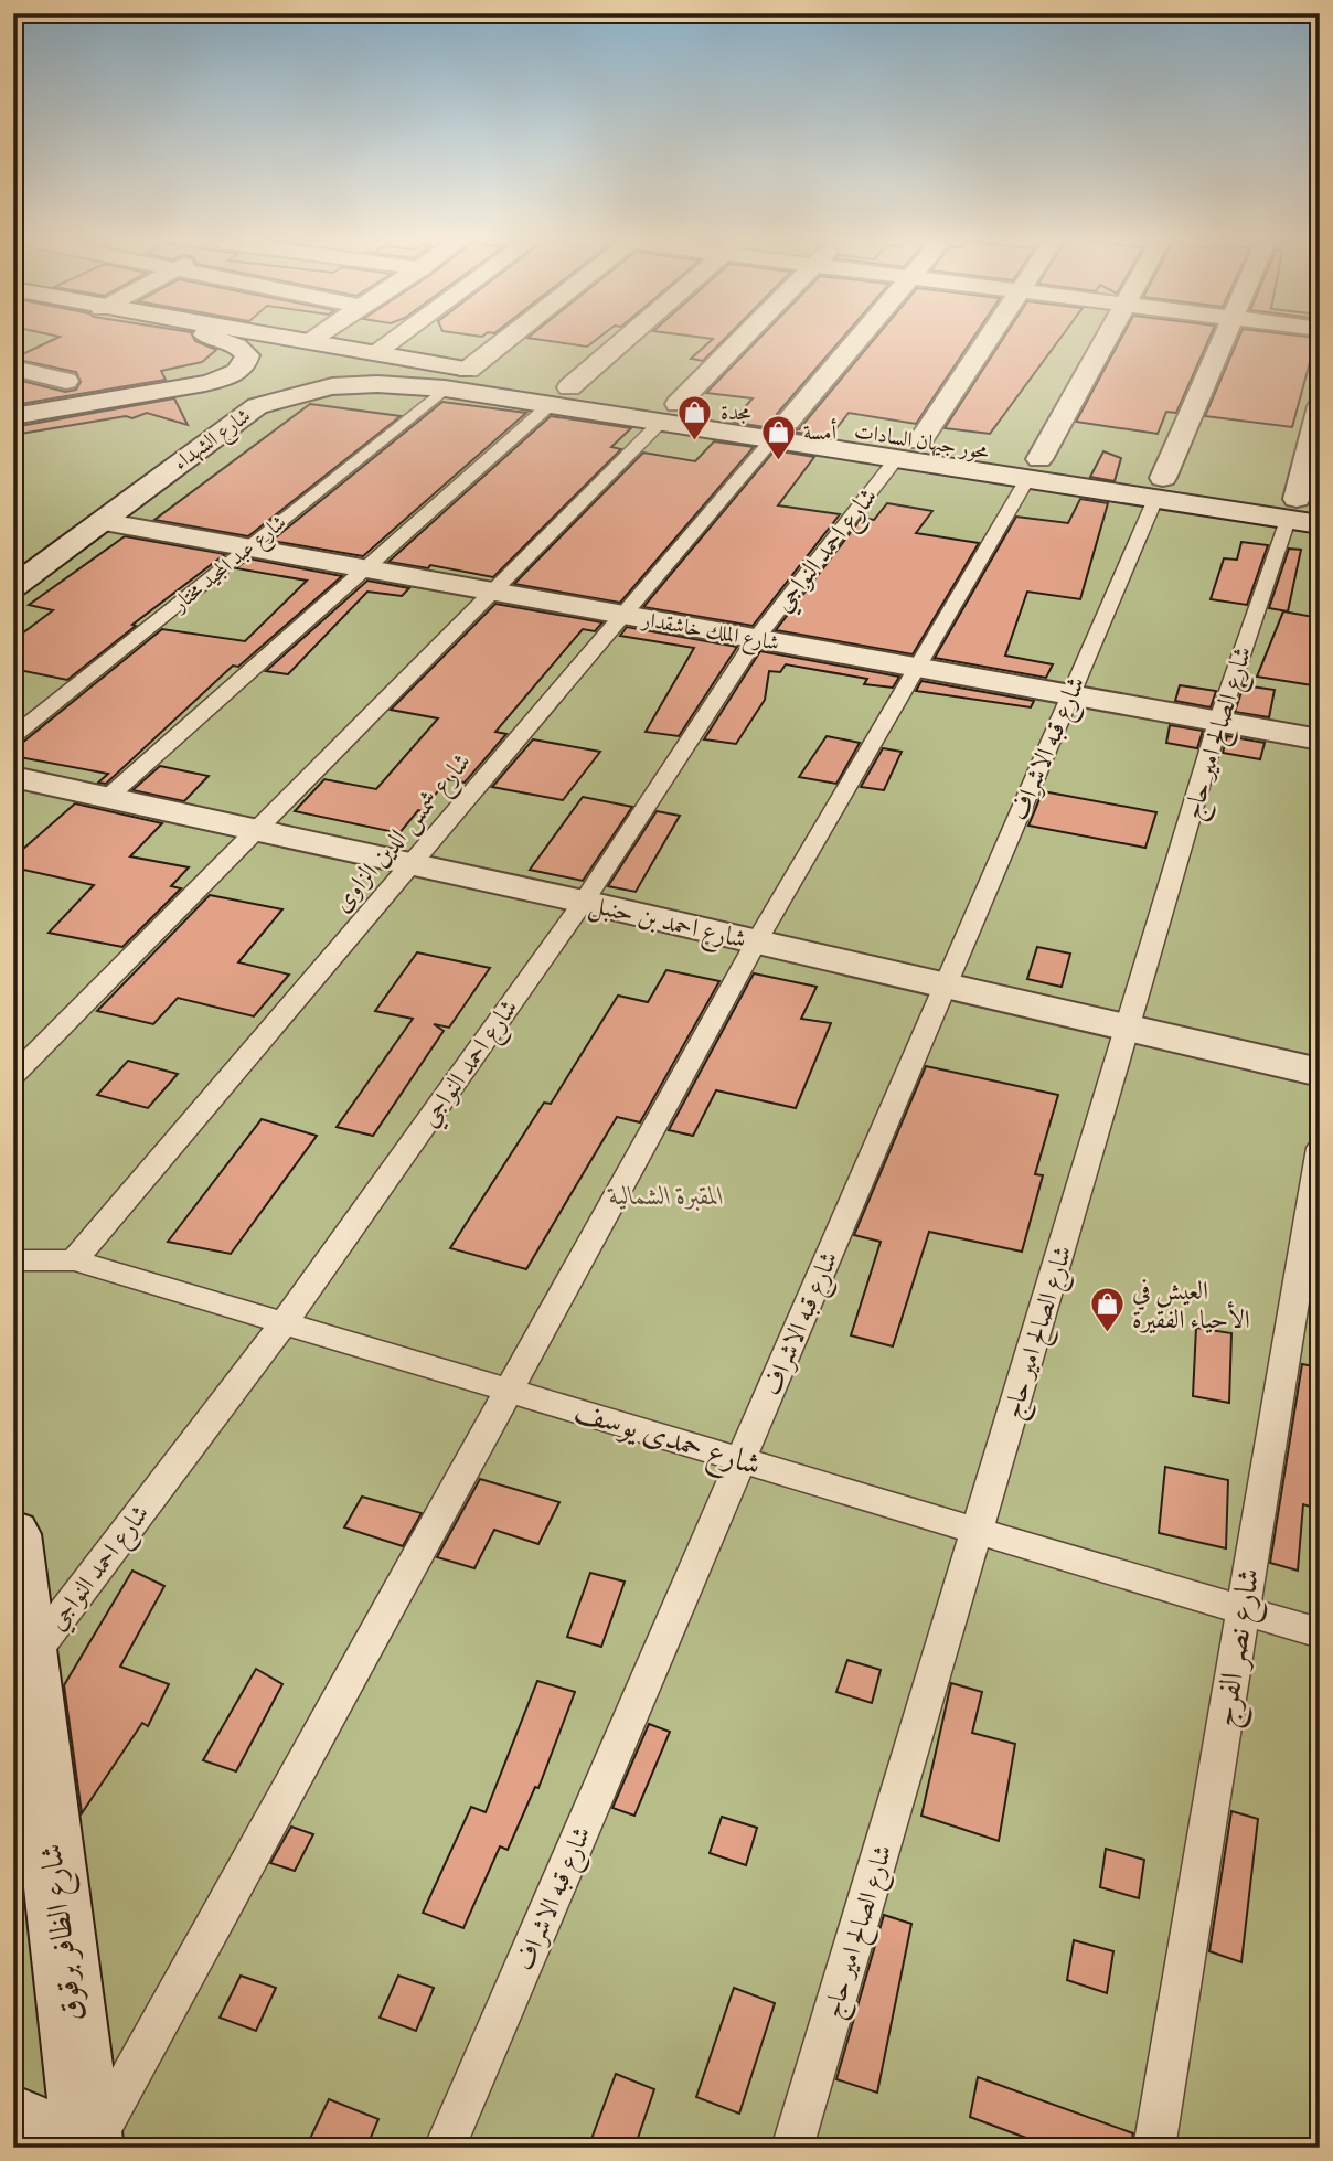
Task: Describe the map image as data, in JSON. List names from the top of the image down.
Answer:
{
  "streets": {
    "street": [
      "شارع الشهداء",
      "محور جيهان السادات",
      "شارع الملك خاشقدار",
      "شارع الصالح امير حاج",
      "شارع قبه الاشراف",
      "شارع شمس الدين الزاوى",
      "شارع احمد بن حنبل",
      "شارع الظافر برقوق"
    ],
    "lane": [
      "شارع احمد النواجي",
      "شارع عبد المجيد مختار",
      "شارع حمدى يوسف",
      "شارع نصر الفرج"
    ]
  },
  "crossings": [
    ["شارع الشهداء", "محور جيهان السادات"],
    ["شارع الشهداء", "شارع عبد المجيد مختار"],
    ["شارع الشهداء", "شارع الملك خاشقدار"],
    ["محور جيهان السادات", "شارع احمد النواجي"],
    ["محور جيهان السادات", "شارع عبد المجيد مختار"],
    ["محور جيهان السادات", "شارع الصالح امير حاج"],
    ["محور جيهان السادات", "شارع قبه الاشراف"],
    ["محور جيهان السادات", "شارع شمس الدين الزاوى"],
    ["شارع احمد النواجي", "شارع الملك خاشقدار"],
    ["شارع احمد النواجي", "شارع احمد بن حنبل"],
    ["شارع احمد النواجي", "شارع حمدى يوسف"],
    ["شارع احمد النواجي", "شارع الظافر برقوق"],
    ["شارع عبد المجيد مختار", "شارع الملك خاشقدار"],
    ["شارع الملك خاشقدار", "شارع الصالح امير حاج"],
    ["شارع الملك خاشقدار", "شارع قبه الاشراف"],
    ["شارع الملك خاشقدار", "شارع شمس الدين الزاوى"],
    ["شارع الصالح امير حاج", "شارع احمد بن حنبل"],
    ["شارع الصالح امير حاج", "شارع حمدى يوسف"],
    ["شارع قبه الاشراف", "شارع احمد بن حنبل"],
    ["شارع قبه الاشراف", "شارع حمدى يوسف"],
    ["شارع شمس الدين الزاوى", "شارع احمد بن حنبل"],
    ["شارع شمس الدين الزاوى", "شارع حمدى يوسف"],
    ["شارع حمدى يوسف", "شارع نصر الفرج"]
  ],
  "parks": ["المقبرة الشمالية"],
  "places": {
    "shop": ["مجدة", "أمسة", "العيش في الأحياء الفقيرة"]
  }
}
